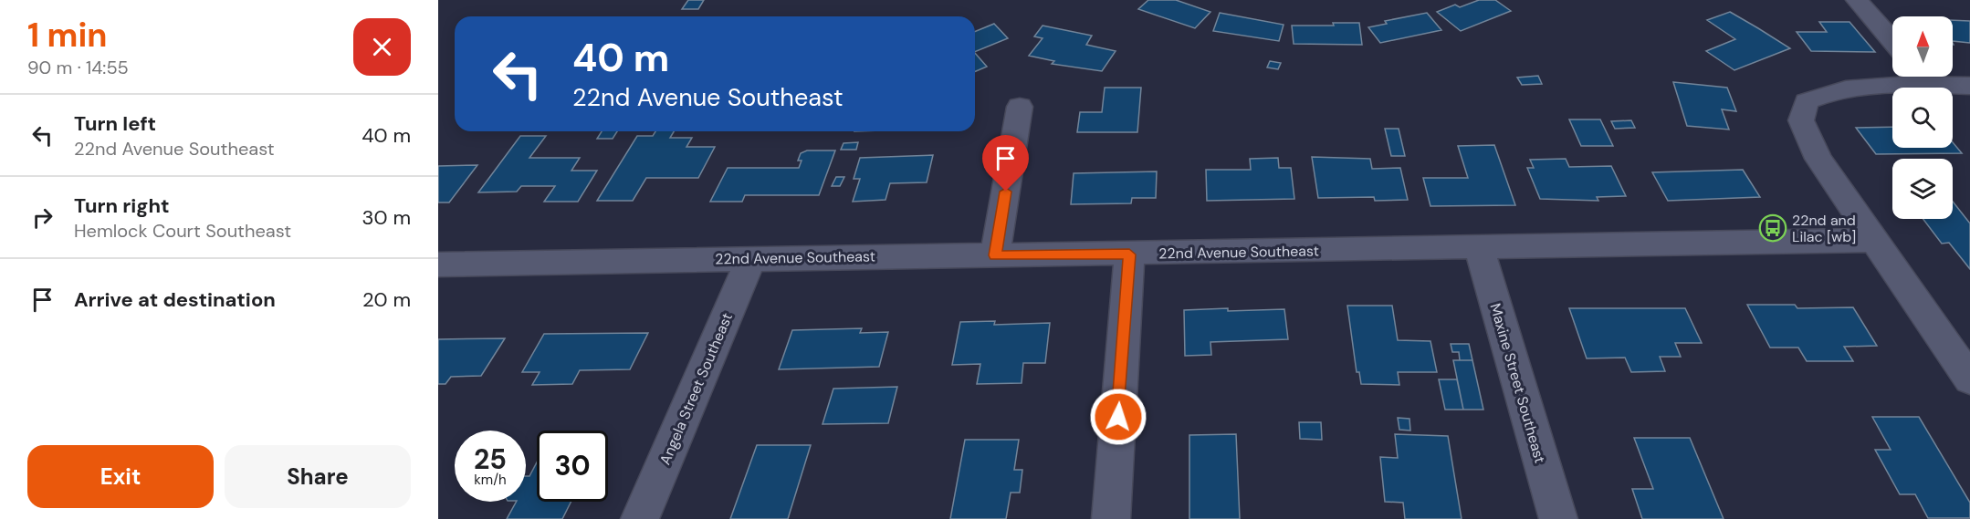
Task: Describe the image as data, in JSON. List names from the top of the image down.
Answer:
{
  "streets": {
    "street": ["22nd Avenue Southeast", "Maxine Street Southeast", "Angela Street Southeast"]
  },
  "crossings": [
    ["22nd Avenue Southeast", "Maxine Street Southeast"],
    ["22nd Avenue Southeast", "Angela Street Southeast"]
  ],
  "places": {
    "bus stop": ["22nd and Lilac [wb]"]
  },
  "north": "top",
  "page": {
    "heading": ["1 min", "90 m · 14:55"],
    "turn": ["40 m", "22nd Avenue Southeast"],
    "list": [
      {
        "name": "Turn left",
        "note": "22nd Avenue Southeast",
        "value": "40 m"
      },
      {
        "name": "Turn right",
        "note": "Hemlock Court Southeast",
        "value": "30 m"
      },
      {
        "name": "Arrive at destination",
        "value": "20 m"
      }
    ],
    "speed": "25 km/h",
    "limit": "30",
    "buttons": ["Exit", "Share"]
  }
}
